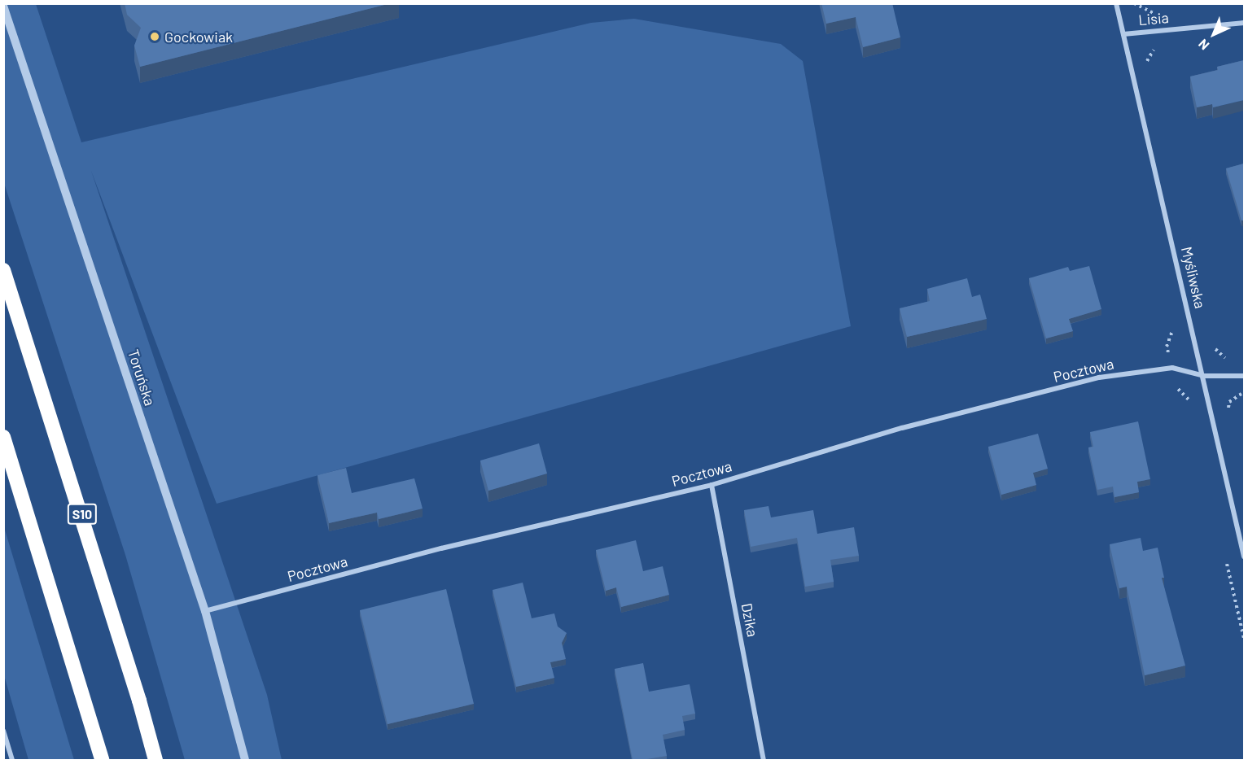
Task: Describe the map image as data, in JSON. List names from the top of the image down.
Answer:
{
  "streets": {
    "highway": ["S10"],
    "street": [
      "Lisia",
      "Myśliwska",
      "Pocztowa",
      "Toruńska",
      "Dzika"
    ]
  },
  "crossings": [
    ["Lisia", "Myśliwska"],
    ["Myśliwska", "Pocztowa"],
    ["Pocztowa", "Toruńska"],
    ["Pocztowa", "Dzika"]
  ],
  "places": ["Gockowiak"],
  "north": "bottom left"
}
